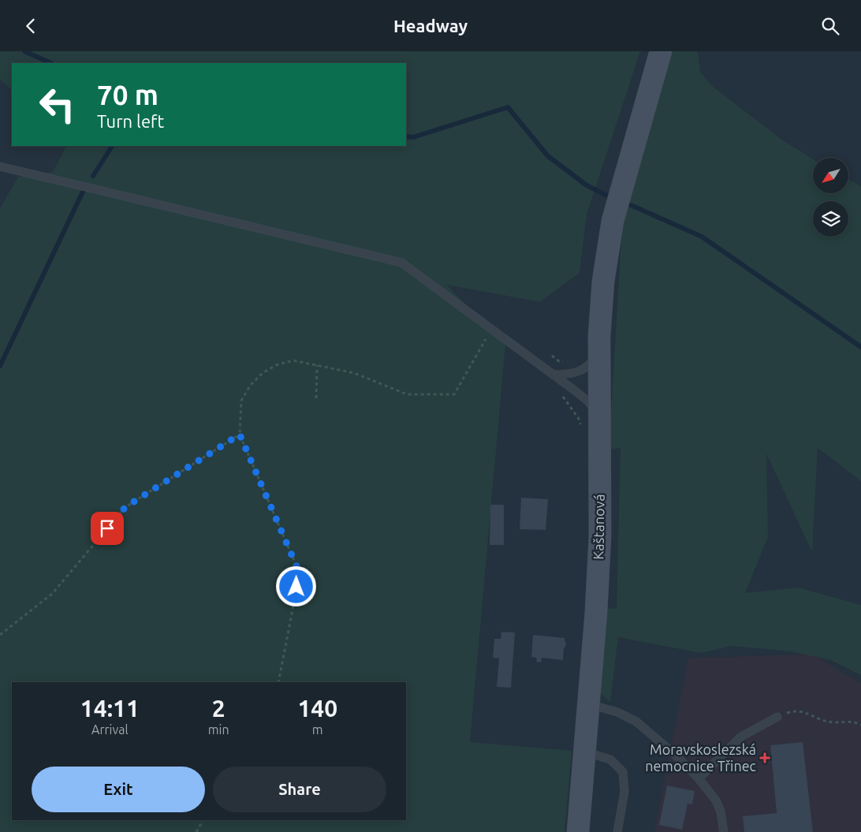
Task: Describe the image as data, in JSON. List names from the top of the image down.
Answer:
{
  "streets": {
    "street": ["Kaštanová"]
  },
  "places": {
    "health": ["Moravskoslezská nemocnice Třinec"]
  },
  "north": "bottom left",
  "page": {
    "header": "Headway",
    "turn": ["70 m", "Turn left"],
    "eta": [
      "14:11",
      "Arrival",
      "2",
      "min",
      "140",
      "m"
    ],
    "buttons": ["Exit", "Share"]
  }
}
